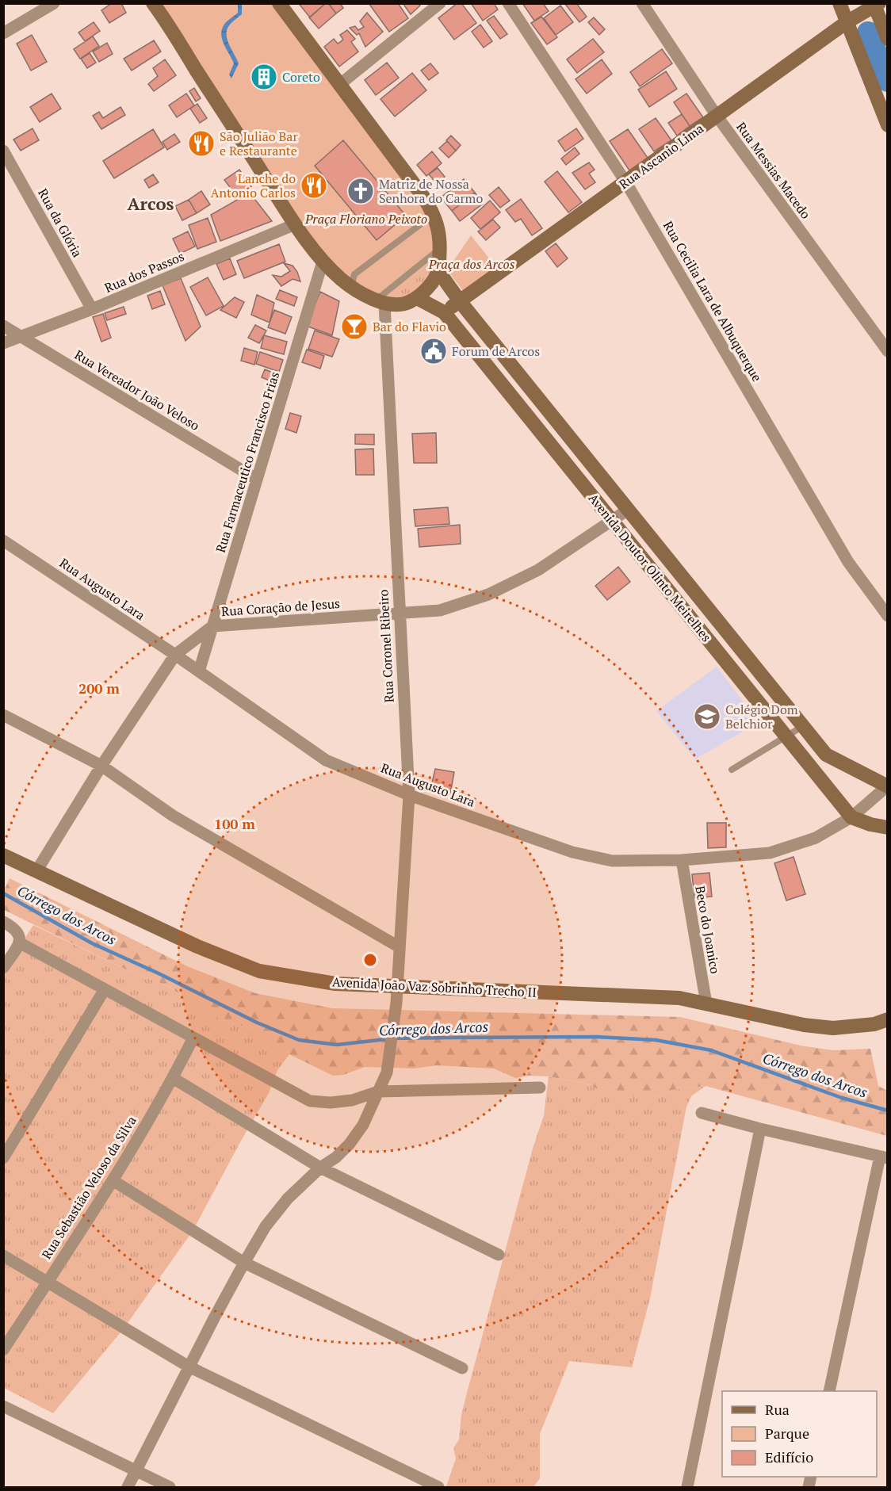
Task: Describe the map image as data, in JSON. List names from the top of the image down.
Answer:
{
  "streets": {
    "main road": ["Rua Ascanio Lima", "Avenida Doutor Olinto Meirelhes", "Avenida João Vaz Sobrinho Trecho II"],
    "street": [
      "Rua Messias Macedo",
      "Rua da Glória",
      "Rua dos Passos",
      "Rua Cecilia Lara de Albuquerque",
      "Rua Vereador João Veloso",
      "Rua Farmaceutico Francisco Frias",
      "Rua Augusto Lara",
      "Rua Coração de Jesus",
      "Rua Coronel Ribeiro",
      "Beco do Joanico",
      "Rua Sebastião Veloso da Silva"
    ]
  },
  "crossings": [
    ["Rua Ascanio Lima", "Rua Messias Macedo"],
    ["Rua Ascanio Lima", "Rua Cecilia Lara de Albuquerque"],
    ["Rua Ascanio Lima", "Avenida Doutor Olinto Meirelhes"],
    ["Rua da Glória", "Rua dos Passos"],
    ["Rua dos Passos", "Rua Vereador João Veloso"],
    ["Rua Vereador João Veloso", "Rua Farmaceutico Francisco Frias"],
    ["Rua Farmaceutico Francisco Frias", "Rua Augusto Lara"],
    ["Rua Farmaceutico Francisco Frias", "Rua Coração de Jesus"],
    ["Avenida Doutor Olinto Meirelhes", "Rua Augusto Lara"],
    ["Avenida Doutor Olinto Meirelhes", "Rua Coração de Jesus"],
    ["Rua Augusto Lara", "Rua Coração de Jesus"],
    ["Rua Augusto Lara", "Rua Coronel Ribeiro"],
    ["Rua Augusto Lara", "Beco do Joanico"],
    ["Rua Coração de Jesus", "Rua Coronel Ribeiro"],
    ["Rua Coração de Jesus", "Avenida João Vaz Sobrinho Trecho II"],
    ["Rua Coronel Ribeiro", "Avenida João Vaz Sobrinho Trecho II"],
    ["Beco do Joanico", "Avenida João Vaz Sobrinho Trecho II"]
  ],
  "districts": ["Arcos"],
  "water": ["Córrego dos Arcos"],
  "parks": ["Praça Floriano Peixoto", "Praça dos Arcos"],
  "places": {
    "building": ["Coreto"],
    "restaurant": ["São Julião Bar e Restaurante", "Lanche do Antonio Carlos"],
    "church": ["Matriz de Nossa Senhora do Carmo"],
    "bar": ["Bar do Flavio"],
    "public building": ["Forum de Arcos"],
    "school or university": ["Colégio Dom Belchior"]
  },
  "legend": ["Rua", "Parque", "Edifício"],
  "rings": ["200 m", "100 m"]
}
